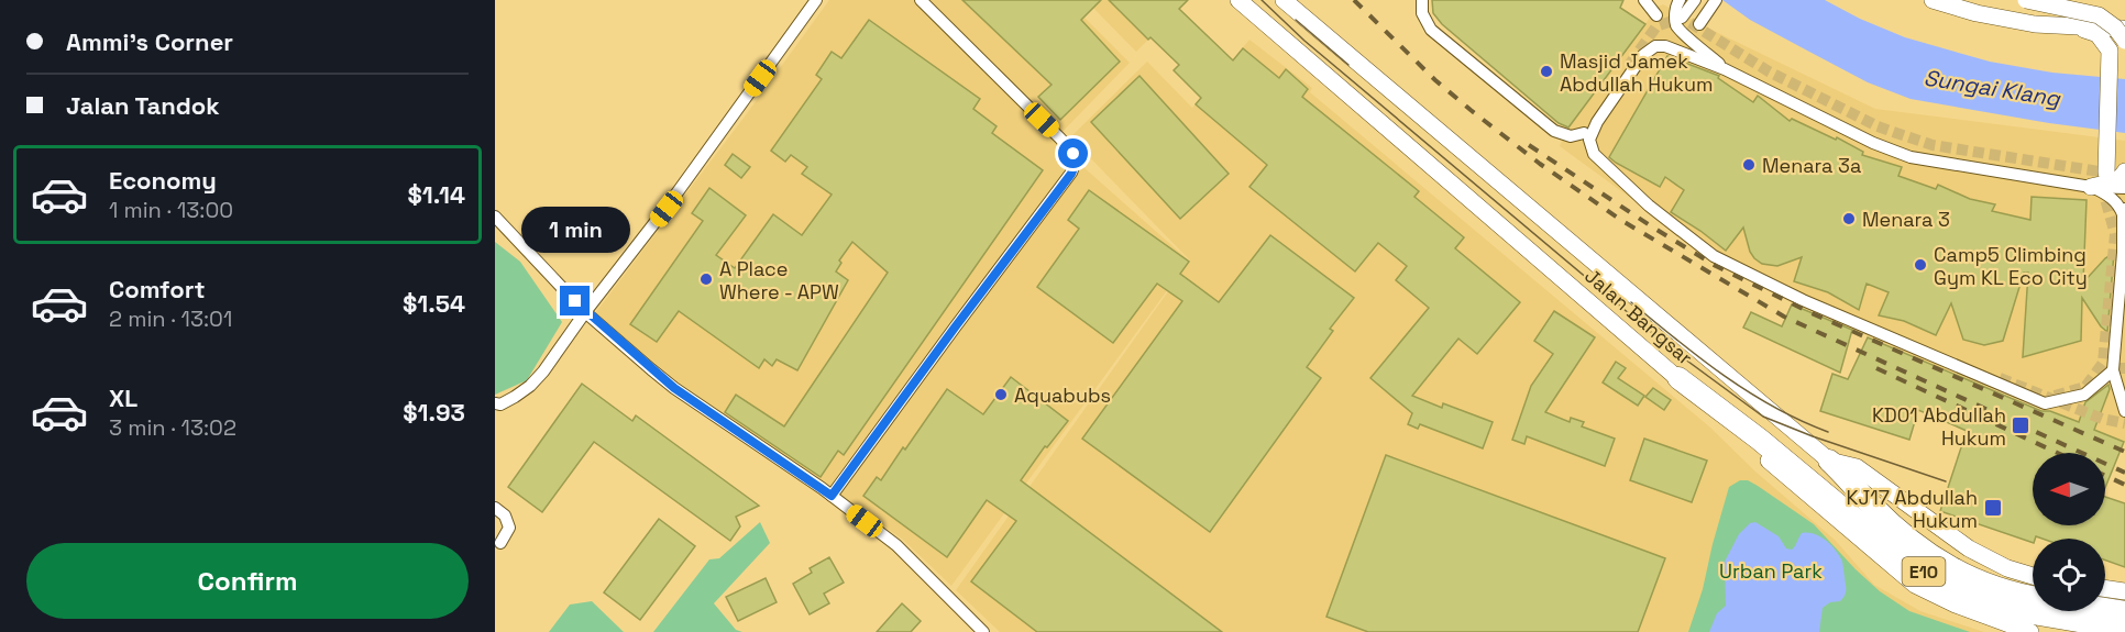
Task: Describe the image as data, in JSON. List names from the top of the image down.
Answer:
{
  "streets": {
    "highway": ["E10"],
    "main road": ["Jalan Bangsar"]
  },
  "crossings": [
    ["Jalan Bangsar", "E10"]
  ],
  "water": ["Sungai Klang"],
  "parks": ["Urban Park"],
  "places": {
    "other": [
      "Masjid Jamek Abdullah Hukum",
      "Menara 3a",
      "Menara 3",
      "Camp5 Climbing Gym KL Eco City",
      "A Place Where - APW",
      "Aquabubs"
    ],
    "transit": ["KD01 Abdullah Hukum", "KJ17 Abdullah Hukum"]
  },
  "north": "left",
  "page": {
    "banner": ["Ammi's Corner", "Jalan Tandok"],
    "list": [
      {
        "name": "Economy",
        "note": "1 min · 13:00",
        "value": "$1.14"
      },
      {
        "name": "Comfort",
        "note": "2 min · 13:01",
        "value": "$1.54"
      },
      {
        "name": "XL",
        "note": "3 min · 13:02",
        "value": "$1.93"
      }
    ],
    "bubble": "1 min",
    "buttons": "Confirm"
  }
}
